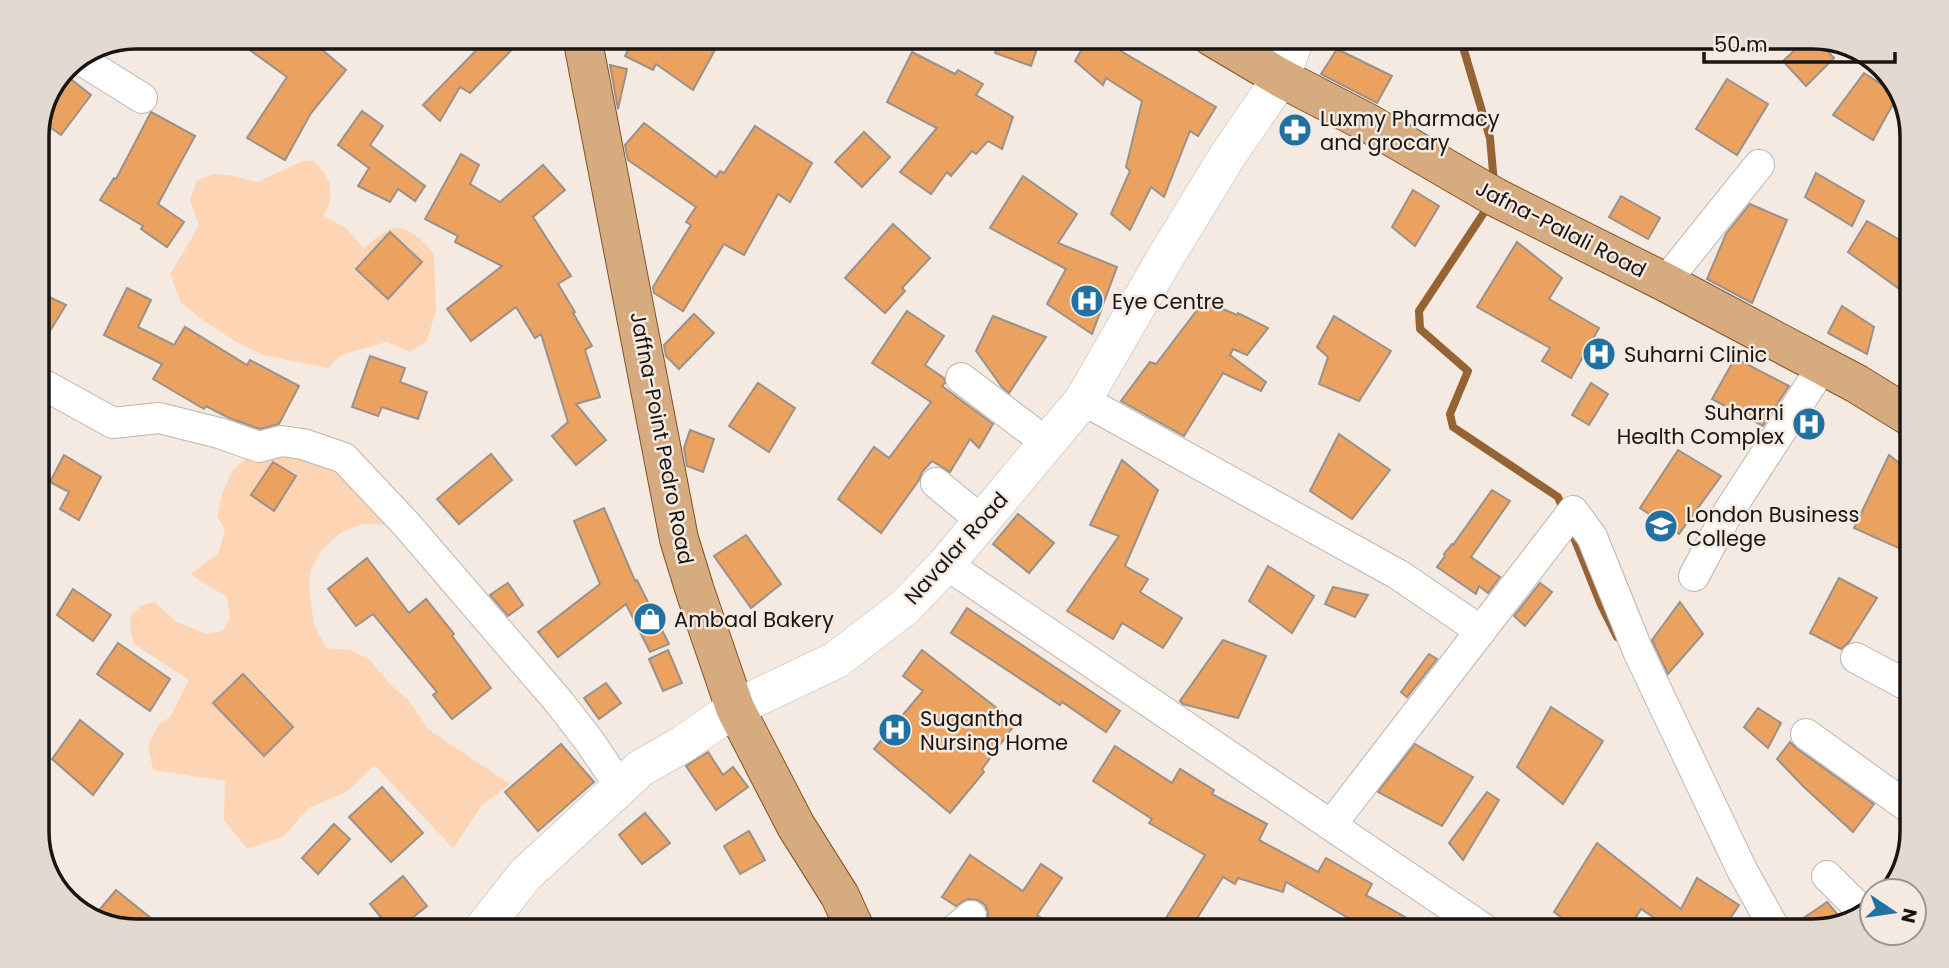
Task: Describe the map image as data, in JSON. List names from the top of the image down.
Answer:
{
  "streets": {
    "main road": ["Jafna-Palali Road", "Jaffna-Point Pedro Road"],
    "street": ["Navalar Road"]
  },
  "crossings": [
    ["Jafna-Palali Road", "Navalar Road"],
    ["Jaffna-Point Pedro Road", "Navalar Road"]
  ],
  "places": {
    "pharmacy": ["Luxmy Pharmacy and grocary"],
    "hospital": [
      "Eye Centre",
      "Suharni Clinic",
      "Suharni Health Complex",
      "Sugantha Nursing Home"
    ],
    "school or university": ["London Business College"],
    "shop": ["Ambaal Bakery"]
  },
  "scale_bar": "50 m",
  "north": "right"
}
